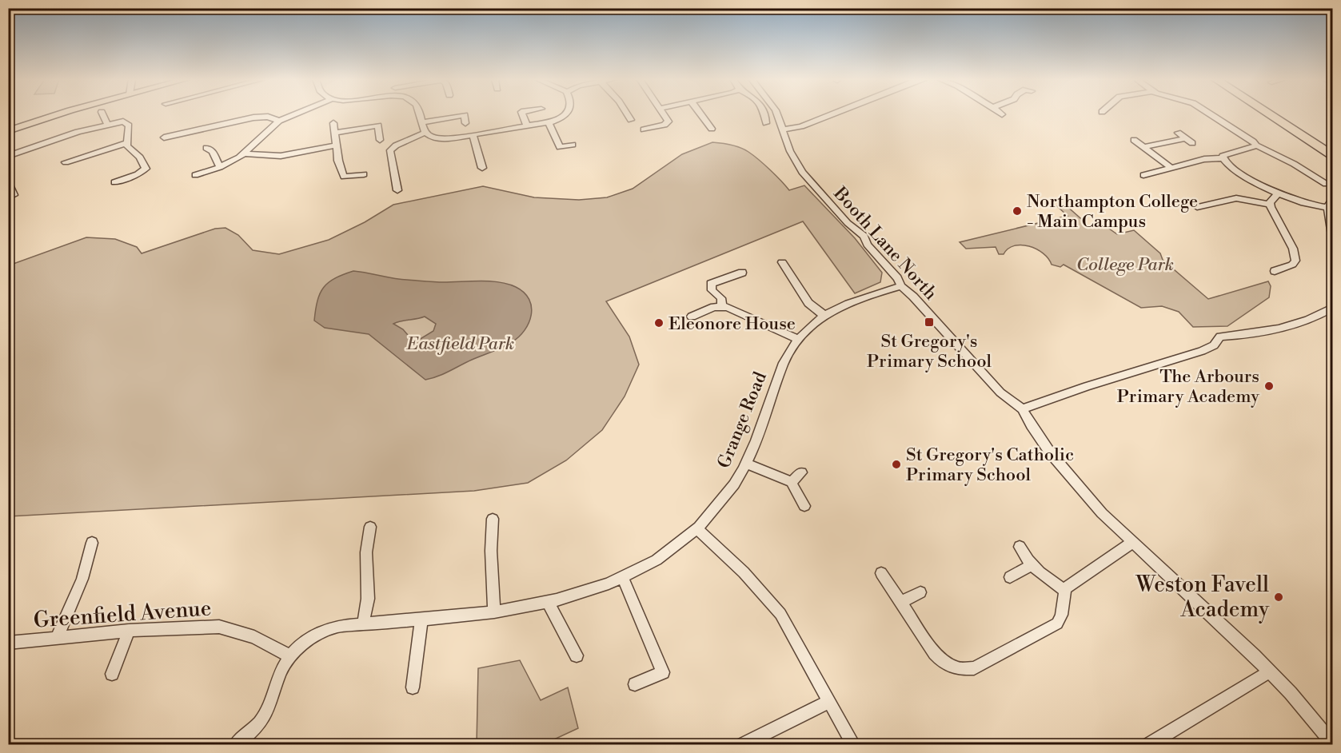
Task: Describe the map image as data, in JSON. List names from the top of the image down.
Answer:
{
  "streets": {
    "street": ["Booth Lane North", "Grange Road", "Greenfield Avenue"]
  },
  "crossings": [
    ["Booth Lane North", "Grange Road"],
    ["Grange Road", "Greenfield Avenue"]
  ],
  "parks": ["College Park", "Eastfield Park"],
  "places": {
    "other": [
      "Northampton College - Main Campus",
      "Eleonore House",
      "The Arbours Primary Academy",
      "St Gregory's Catholic Primary School",
      "Weston Favell Academy"
    ],
    "transit": ["St Gregory's Primary School"]
  }
}
